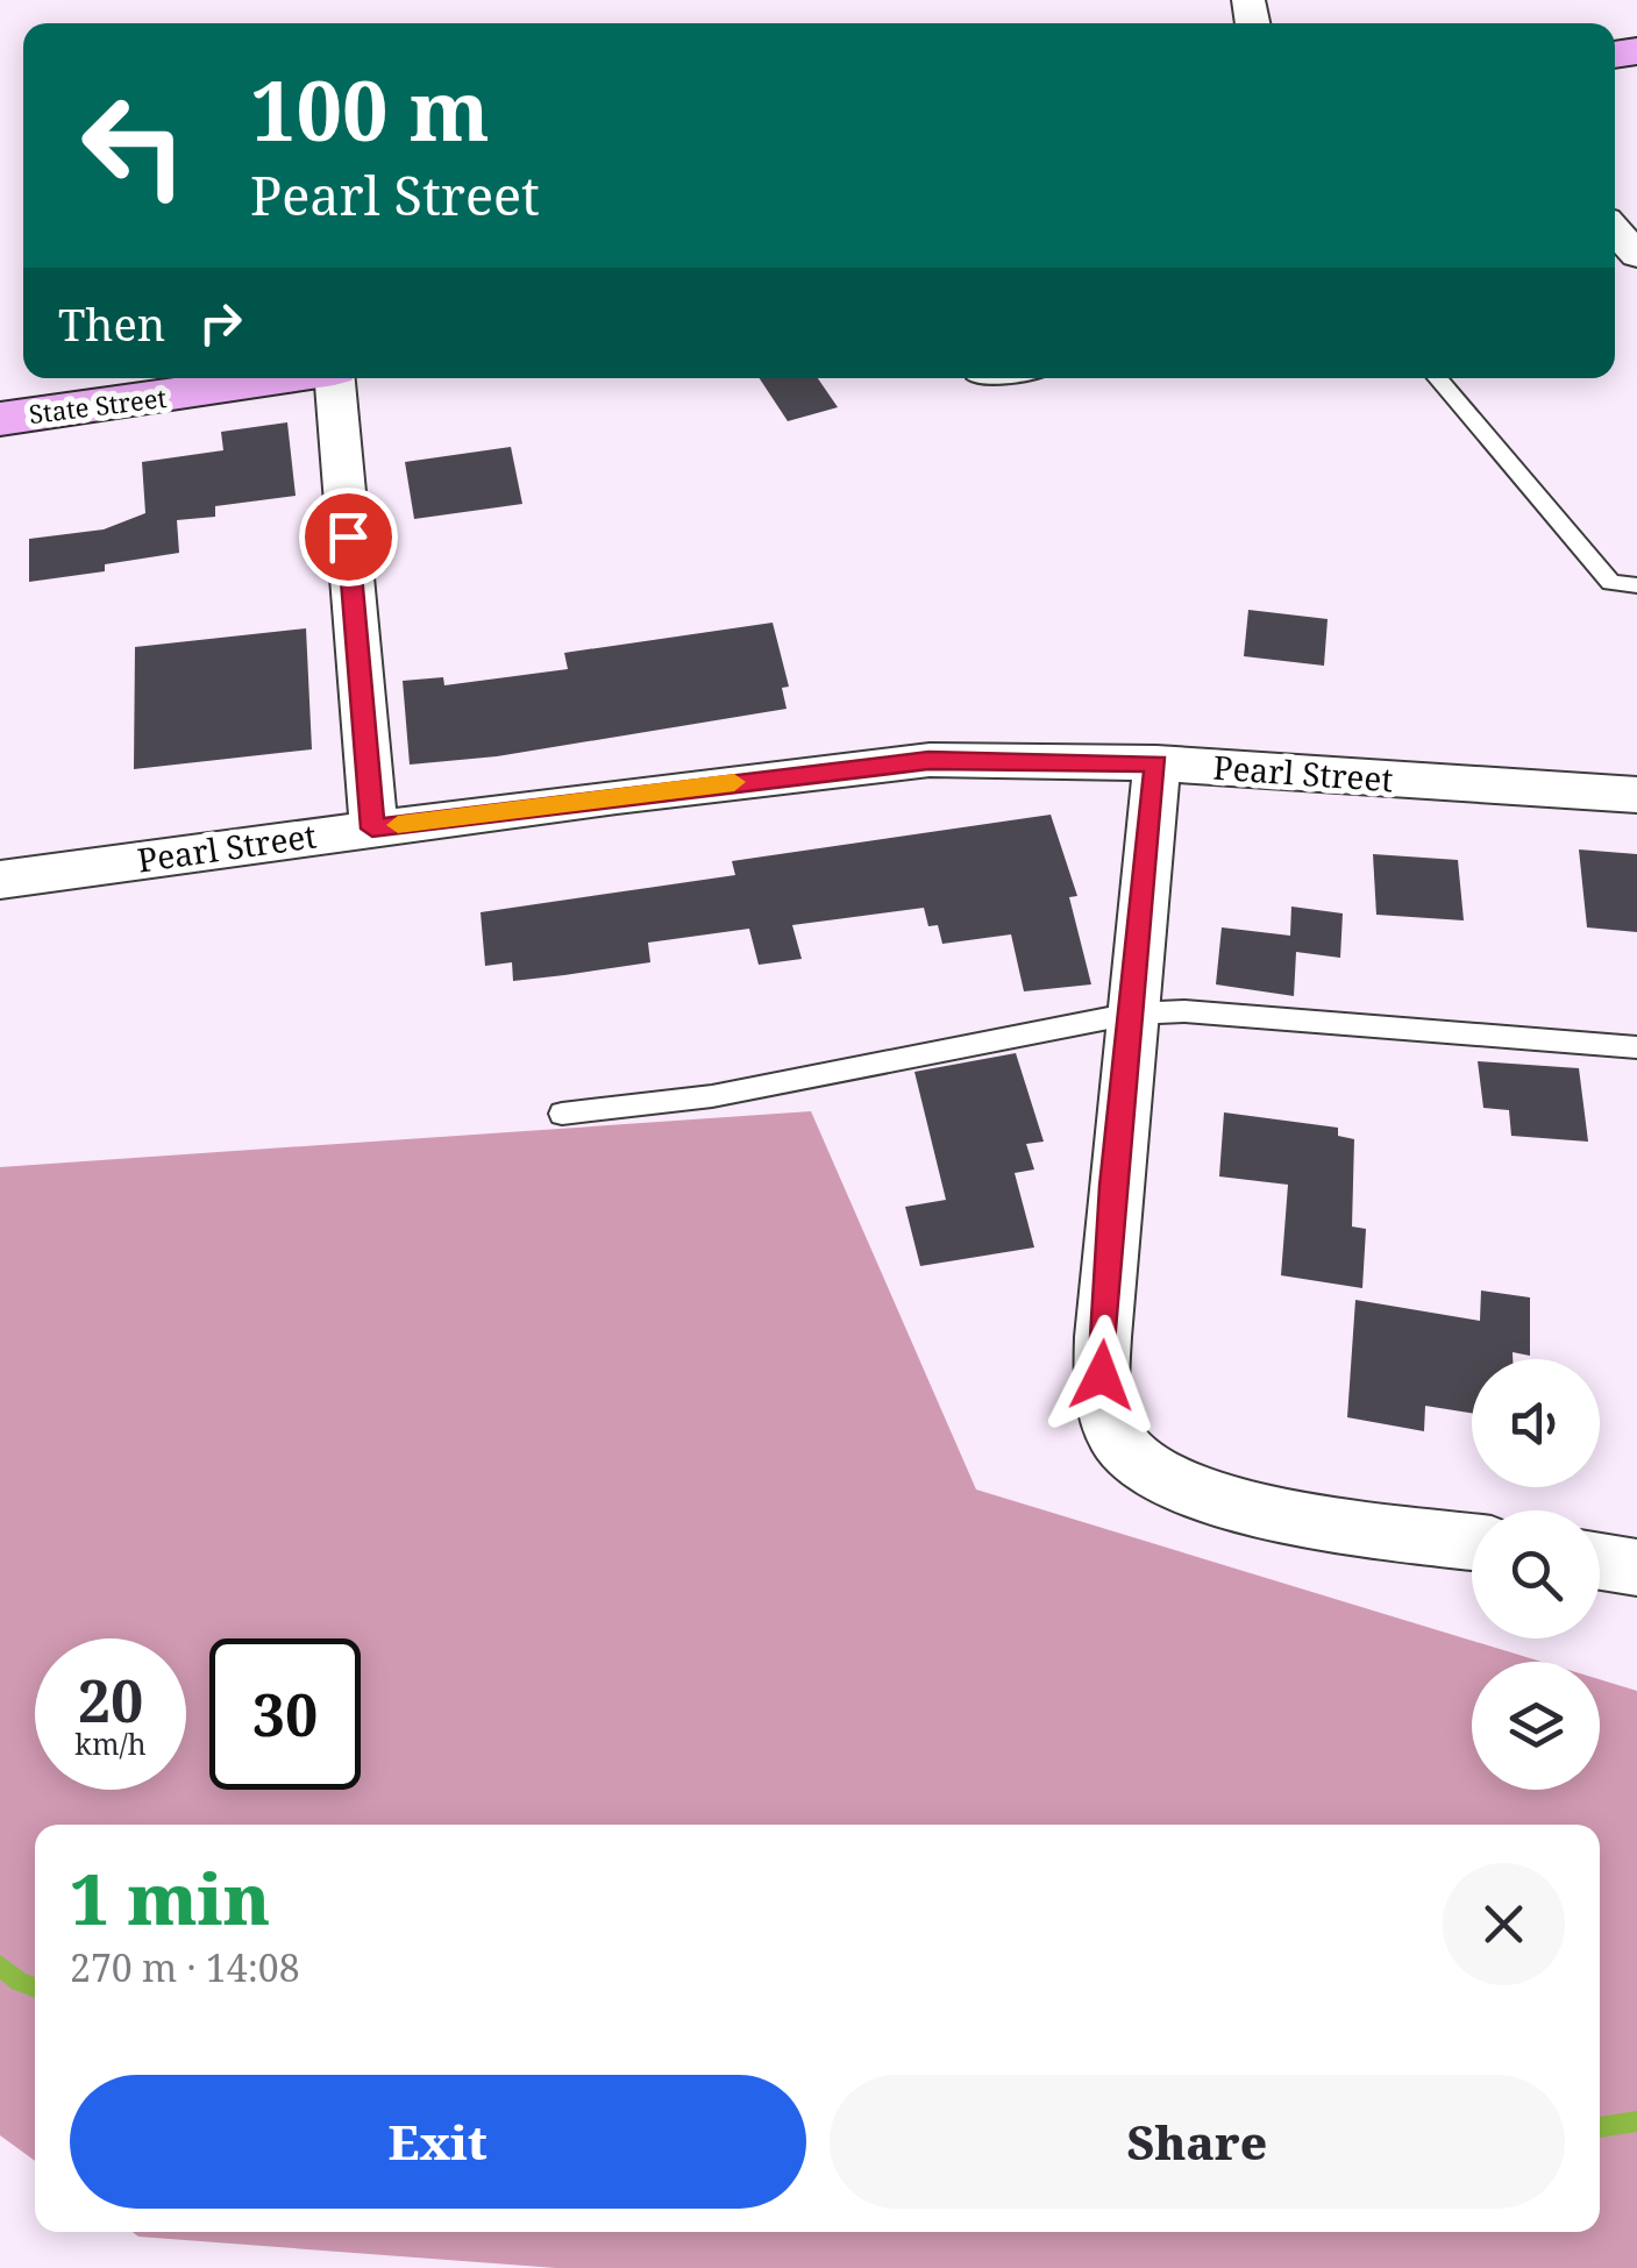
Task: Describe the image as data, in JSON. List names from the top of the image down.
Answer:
{
  "streets": {
    "main road": ["State Street"],
    "street": ["Pearl Street"]
  },
  "page": {
    "turn": ["100 m", "Pearl Street"],
    "then": "Then",
    "speed": "20 km/h",
    "limit": "30",
    "heading": ["1 min", "270 m · 14:08"],
    "buttons": ["Exit", "Share"]
  }
}
